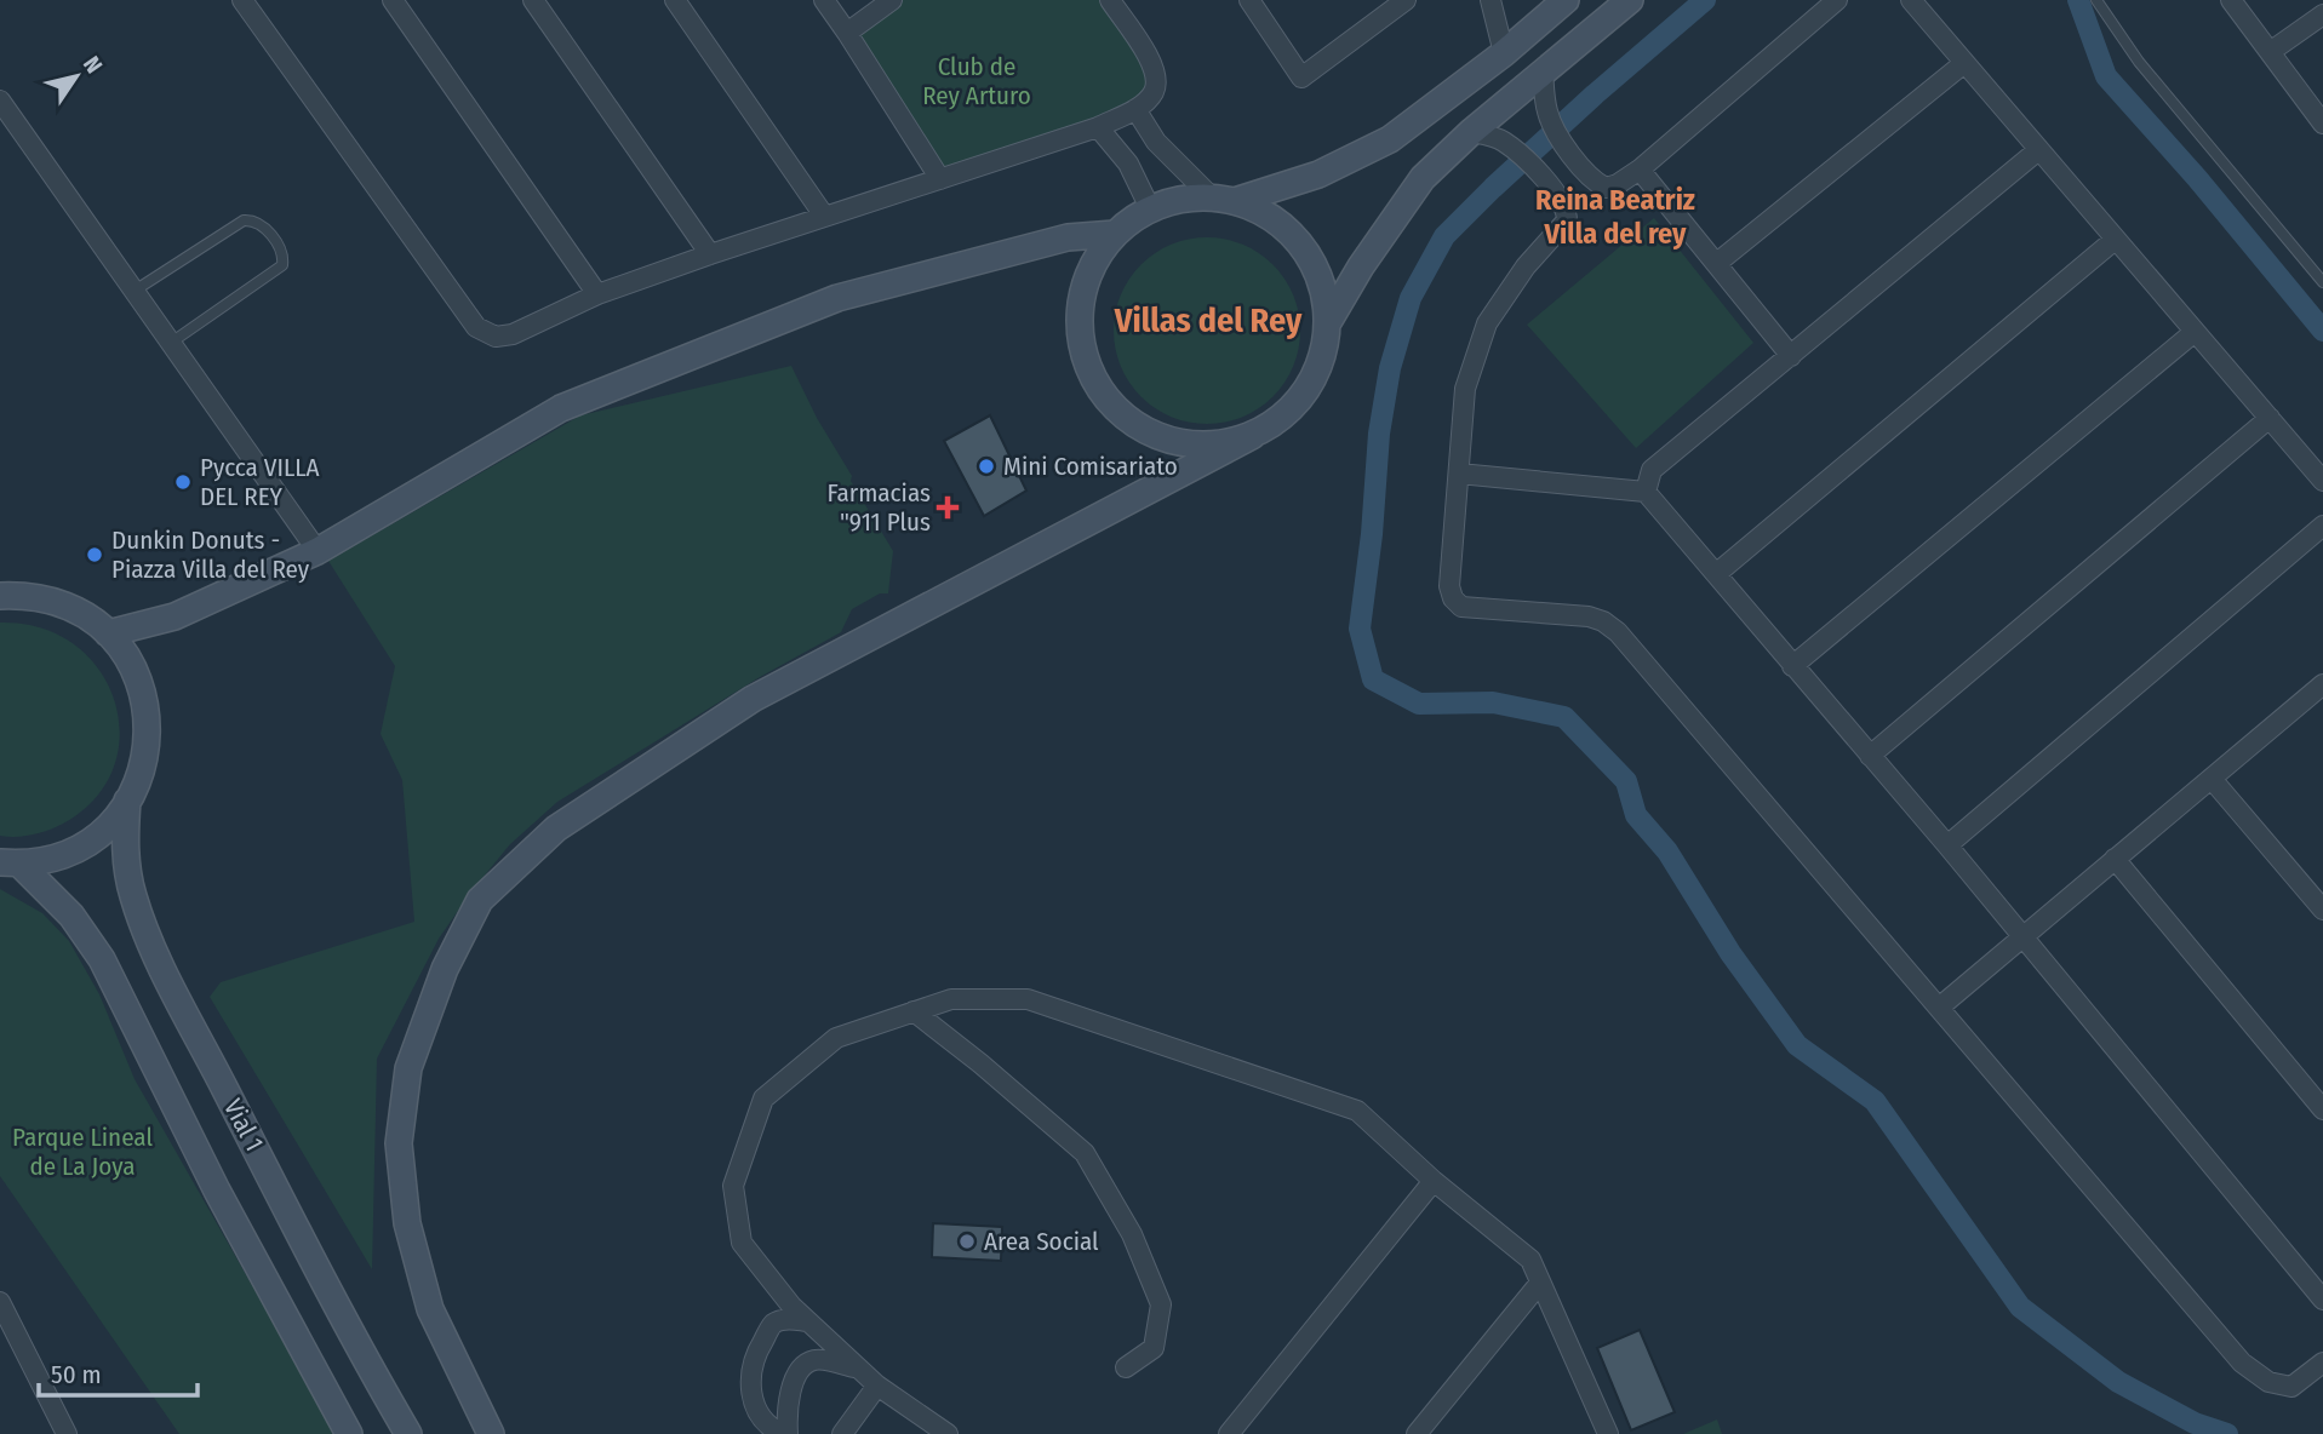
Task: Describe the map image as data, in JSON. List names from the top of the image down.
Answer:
{
  "streets": {
    "street": ["Vial 1"]
  },
  "districts": ["Reina Beatriz Villa del rey", "Villas del Rey"],
  "parks": ["Club de Rey Arturo", "Parque Lineal de La Joya"],
  "places": {
    "other": [
      "Mini Comisariato",
      "Pycca VILLA DEL REY",
      "Dunkin Donuts - Piazza Villa del Rey",
      "Area Social"
    ],
    "health": ["Farmacias \"911 Plus"]
  },
  "scale_bar": "50 m",
  "north": "top right"
}
